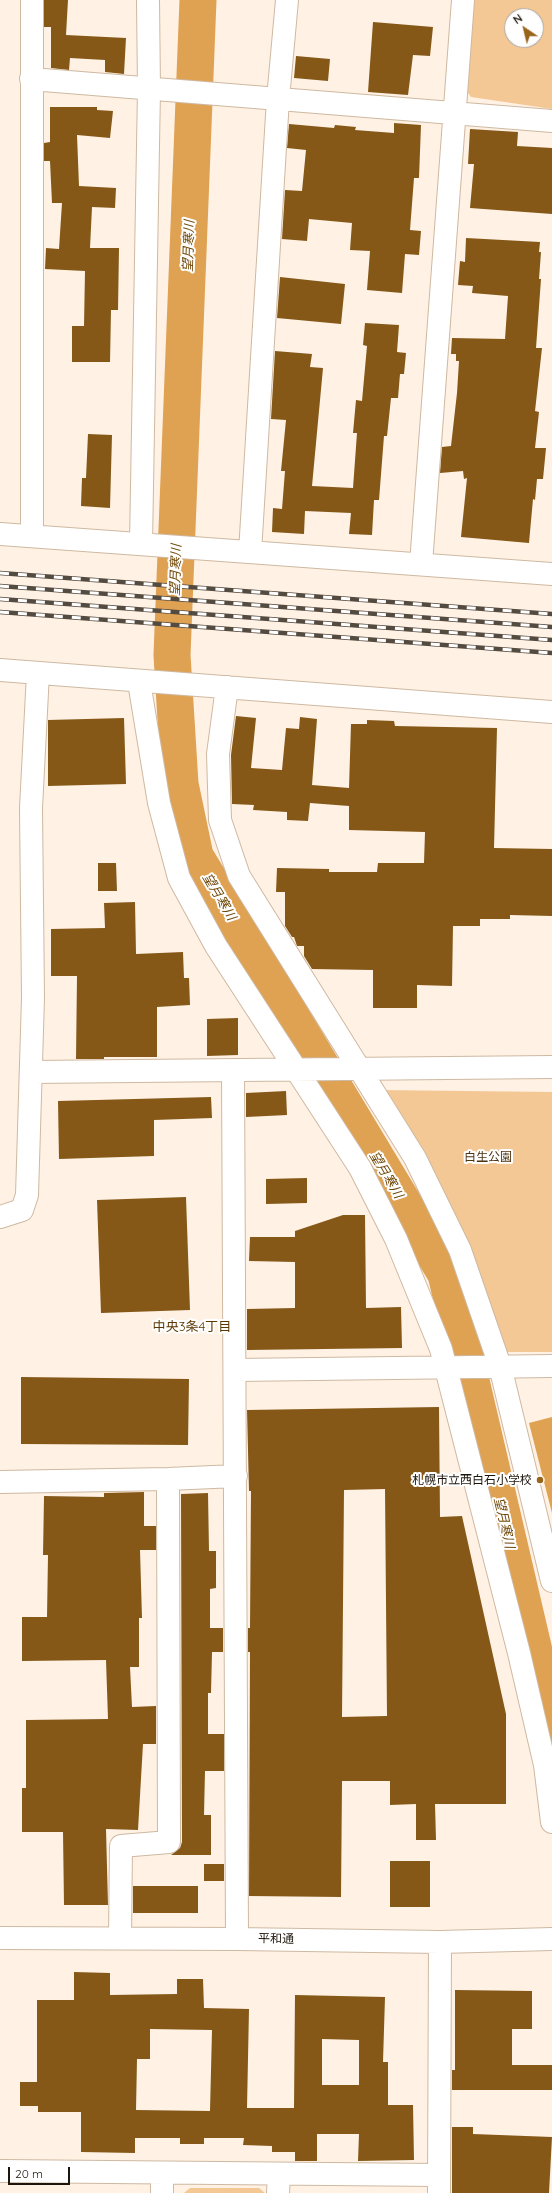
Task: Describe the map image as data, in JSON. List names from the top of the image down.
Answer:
{
  "streets": {
    "street": ["平和通"]
  },
  "districts": ["中央3条4丁目"],
  "water": ["望月寒川"],
  "parks": ["白生公園"],
  "places": ["札幌市立西白石小学校"],
  "scale_bar": "20 m",
  "north": "top left"
}
